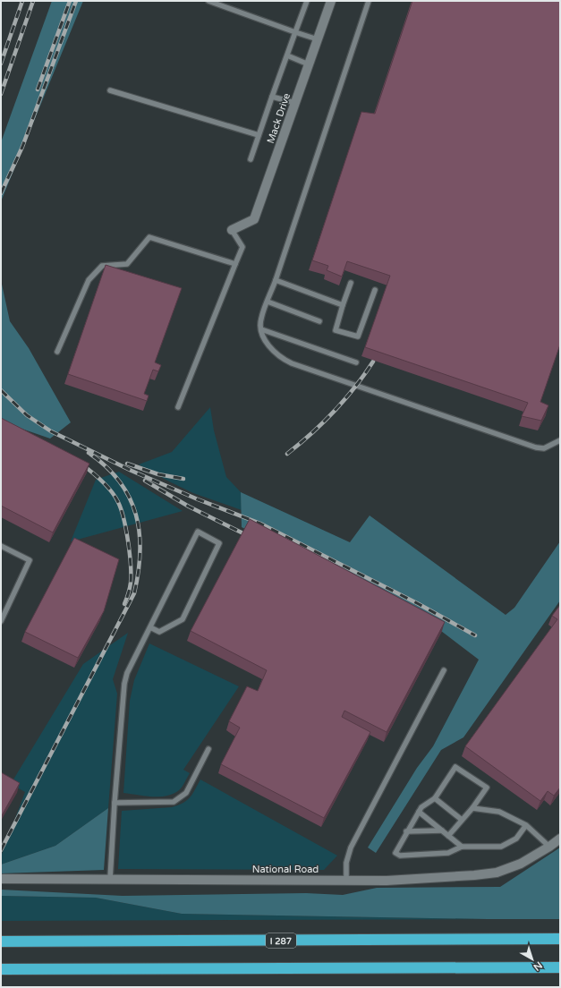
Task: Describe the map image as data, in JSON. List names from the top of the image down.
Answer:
{
  "streets": {
    "highway": ["I 287"],
    "street": ["Mack Drive", "National Road"]
  },
  "north": "bottom right"
}
